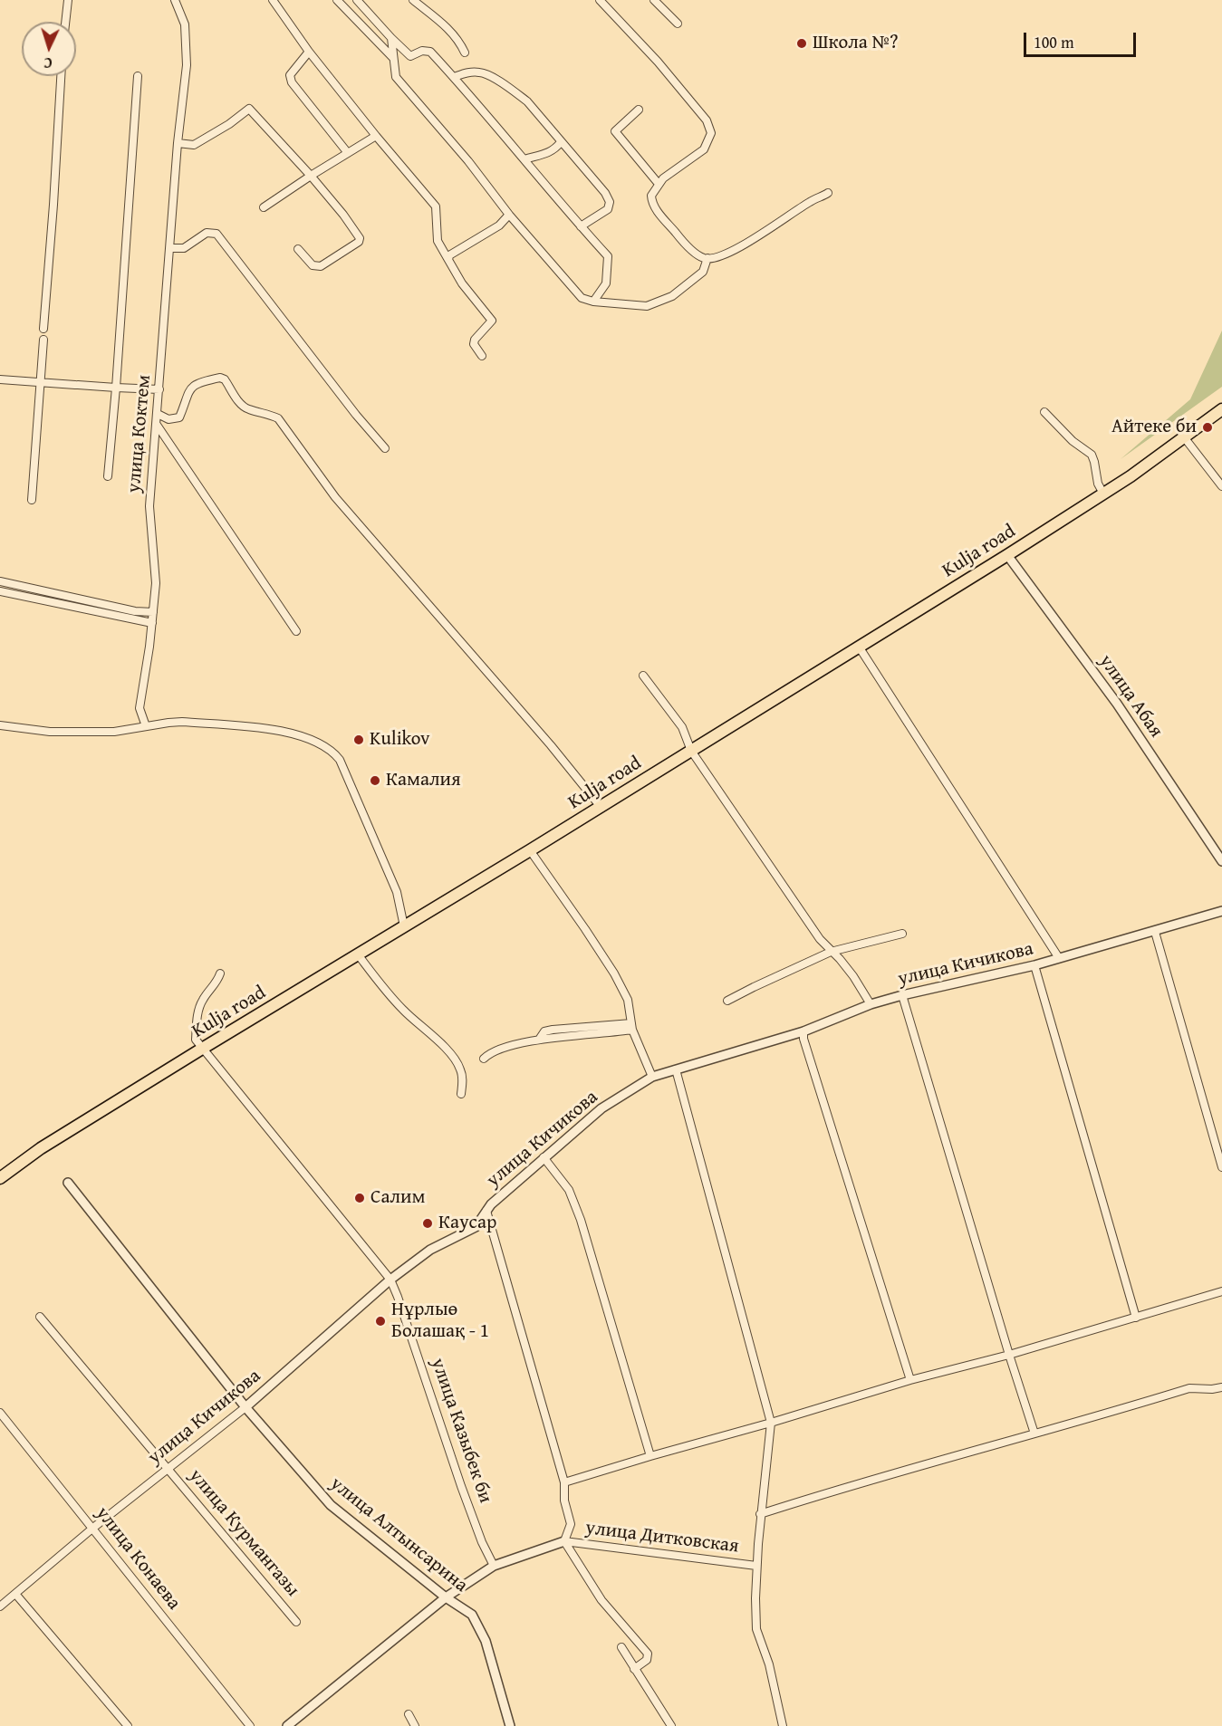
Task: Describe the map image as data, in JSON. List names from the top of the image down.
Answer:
{
  "streets": {
    "main road": ["Kulja road"],
    "street": [
      "улица Коктем",
      "улица Абая",
      "улица Кичикова",
      "улица Казыбек би",
      "улица Курмангазы",
      "улица Алтынсарина",
      "улица Дитковская",
      "улица Конаева"
    ]
  },
  "crossings": [
    ["Kulja road", "улица Абая"],
    ["Kulja road", "улица Казыбек би"],
    ["улица Кичикова", "улица Казыбек би"],
    ["улица Кичикова", "улица Курмангазы"],
    ["улица Кичикова", "улица Алтынсарина"],
    ["улица Кичикова", "улица Конаева"]
  ],
  "places": [
    "Школа №?",
    "Айтеке би",
    "Kulikov",
    "Камалия",
    "Салим",
    "Каусар",
    "Нұрлыө Болашақ - 1"
  ],
  "scale_bar": "100 m",
  "north": "bottom"
}
